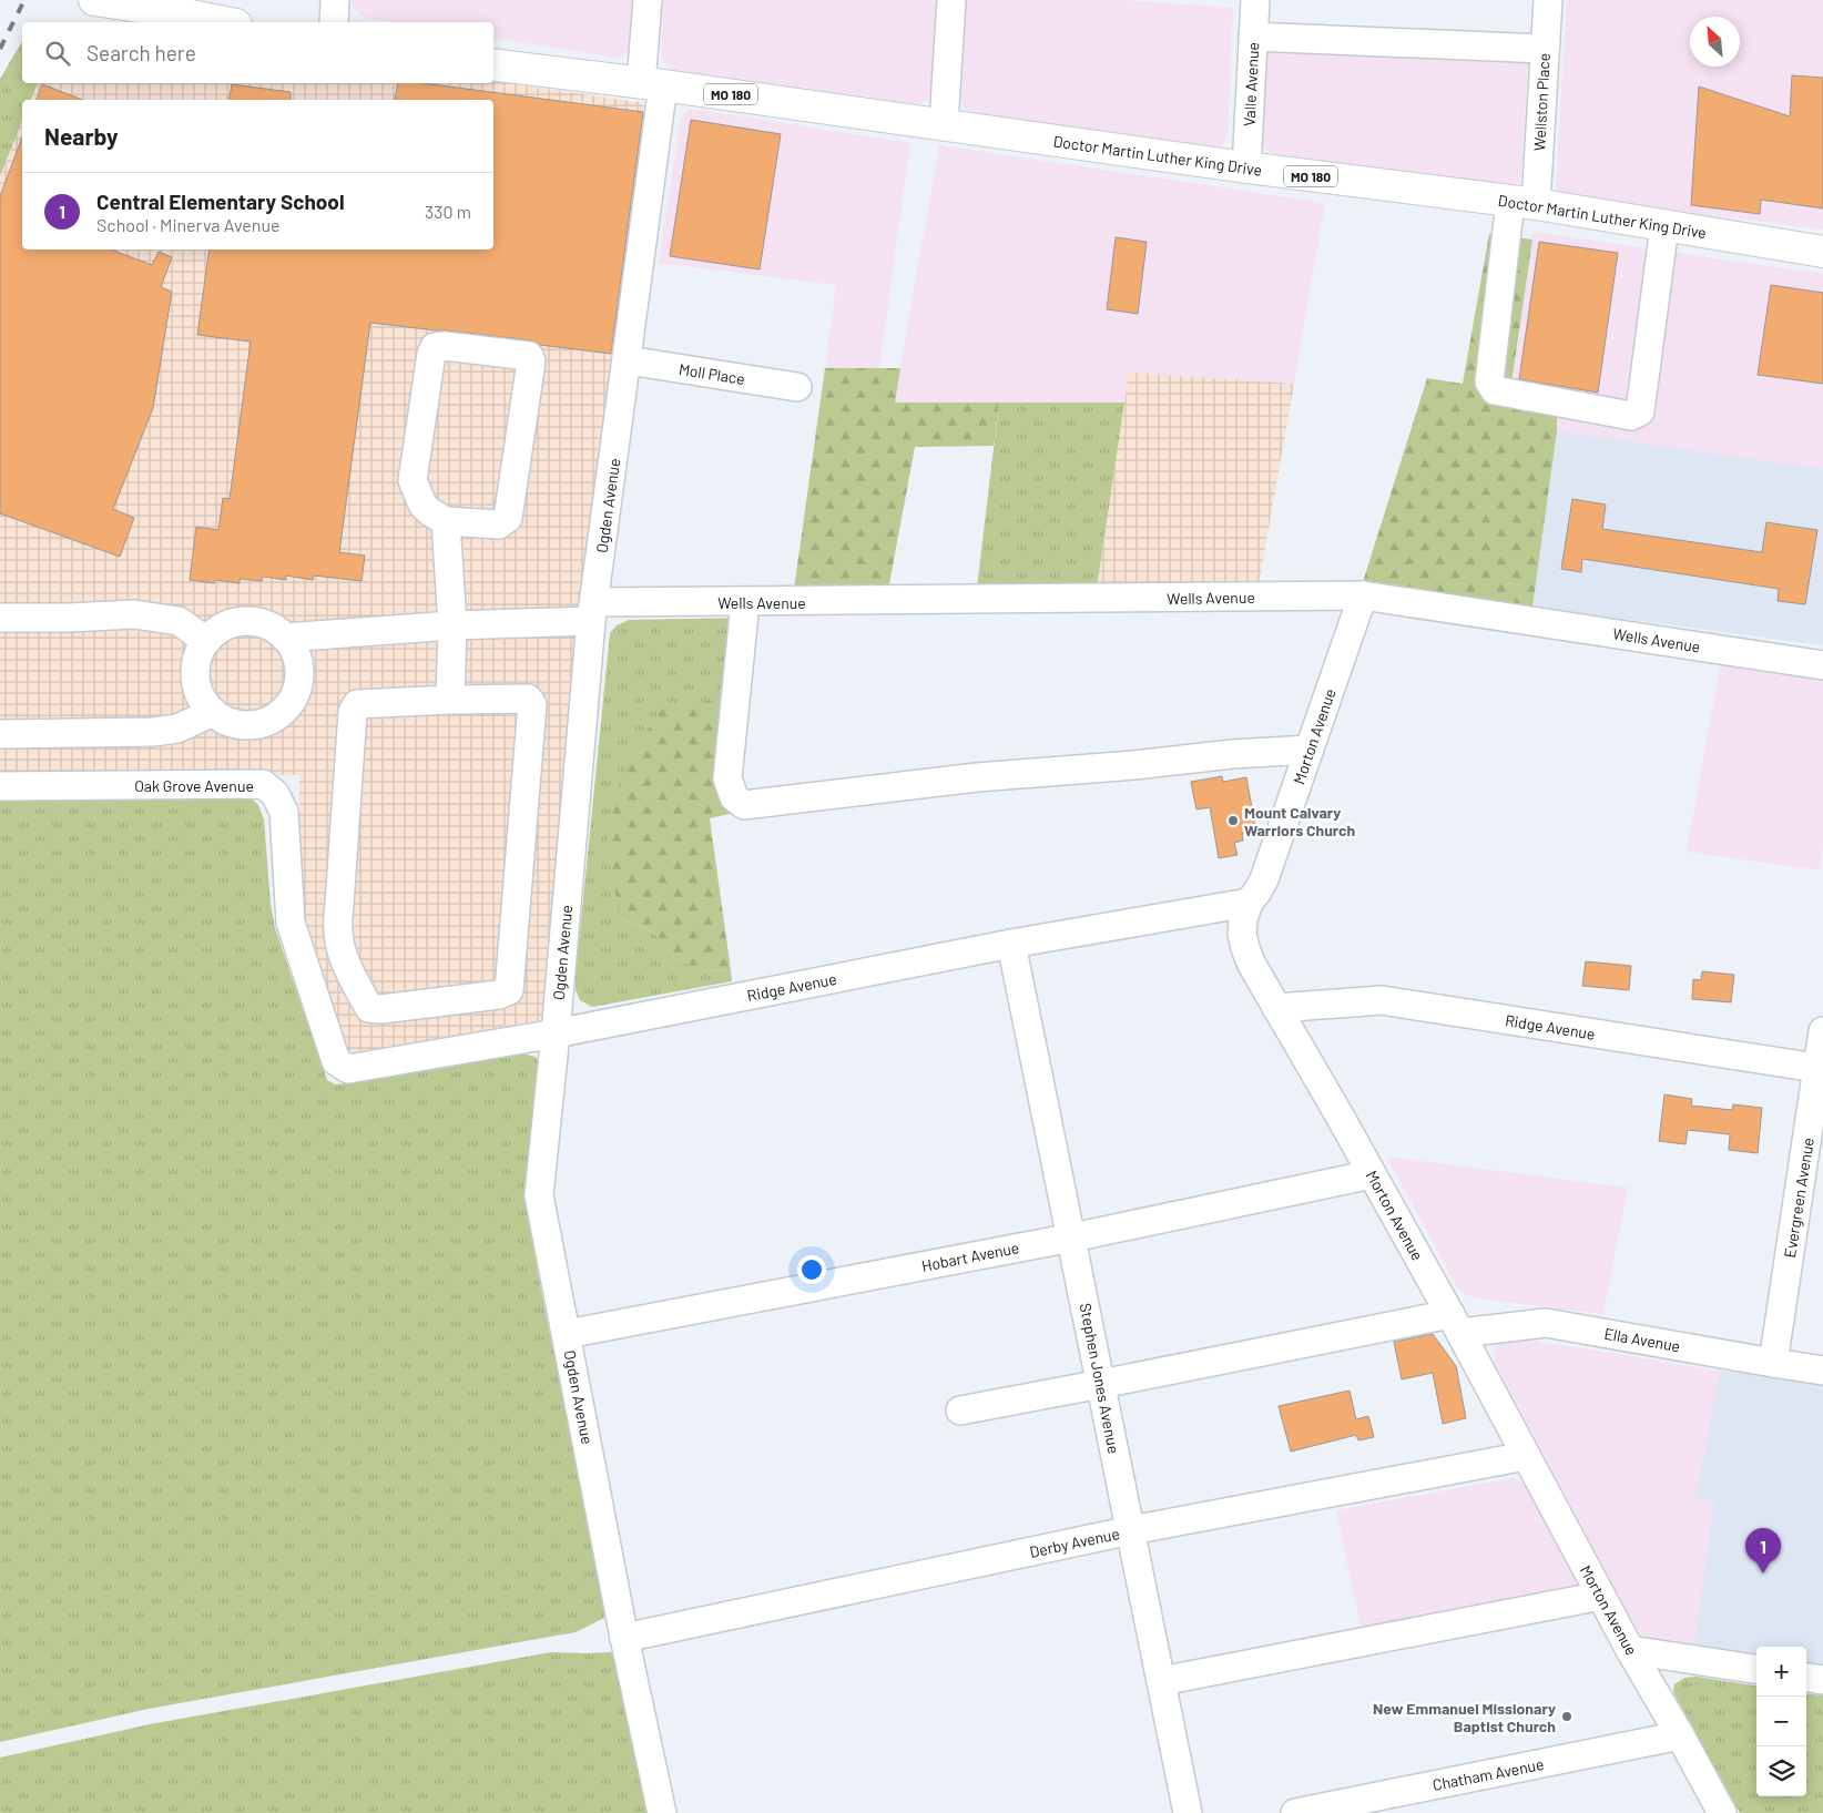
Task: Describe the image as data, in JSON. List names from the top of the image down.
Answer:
{
  "streets": {
    "main road": ["MO 180", "Doctor Martin Luther King Drive"],
    "street": [
      "Valle Avenue",
      "Wellston Place",
      "Moll Place",
      "Ogden Avenue",
      "Wells Avenue",
      "Morton Avenue",
      "Oak Grove Avenue",
      "Ridge Avenue",
      "Evergreen Avenue",
      "Hobart Avenue",
      "Ella Avenue",
      "Stephen Jones Avenue",
      "Derby Avenue",
      "Chatham Avenue"
    ]
  },
  "crossings": [
    ["Valle Avenue", "Doctor Martin Luther King Drive"],
    ["Wellston Place", "Doctor Martin Luther King Drive"],
    ["Doctor Martin Luther King Drive", "Ogden Avenue"],
    ["Moll Place", "Ogden Avenue"],
    ["Ogden Avenue", "Wells Avenue"],
    ["Ogden Avenue", "Ridge Avenue"],
    ["Ogden Avenue", "Hobart Avenue"],
    ["Ogden Avenue", "Derby Avenue"],
    ["Wells Avenue", "Morton Avenue"],
    ["Morton Avenue", "Ridge Avenue"],
    ["Morton Avenue", "Hobart Avenue"],
    ["Morton Avenue", "Ella Avenue"],
    ["Morton Avenue", "Derby Avenue"],
    ["Morton Avenue", "Chatham Avenue"],
    ["Oak Grove Avenue", "Ridge Avenue"],
    ["Ridge Avenue", "Evergreen Avenue"],
    ["Ridge Avenue", "Stephen Jones Avenue"],
    ["Evergreen Avenue", "Ella Avenue"],
    ["Hobart Avenue", "Stephen Jones Avenue"],
    ["Ella Avenue", "Stephen Jones Avenue"],
    ["Stephen Jones Avenue", "Derby Avenue"]
  ],
  "places": ["Mount Calvary Warriors Church", "New Emmanuel Missionary Baptist Church"],
  "north": "top left",
  "page": {
    "search": "Search here",
    "heading": "Nearby",
    "list": [
      {
        "mark": "1",
        "name": "Central Elementary School",
        "note": "School · Minerva Avenue",
        "value": "330 m"
      }
    ],
    "pins": "1",
    "map_buttons": ["+", "−"]
  }
}
